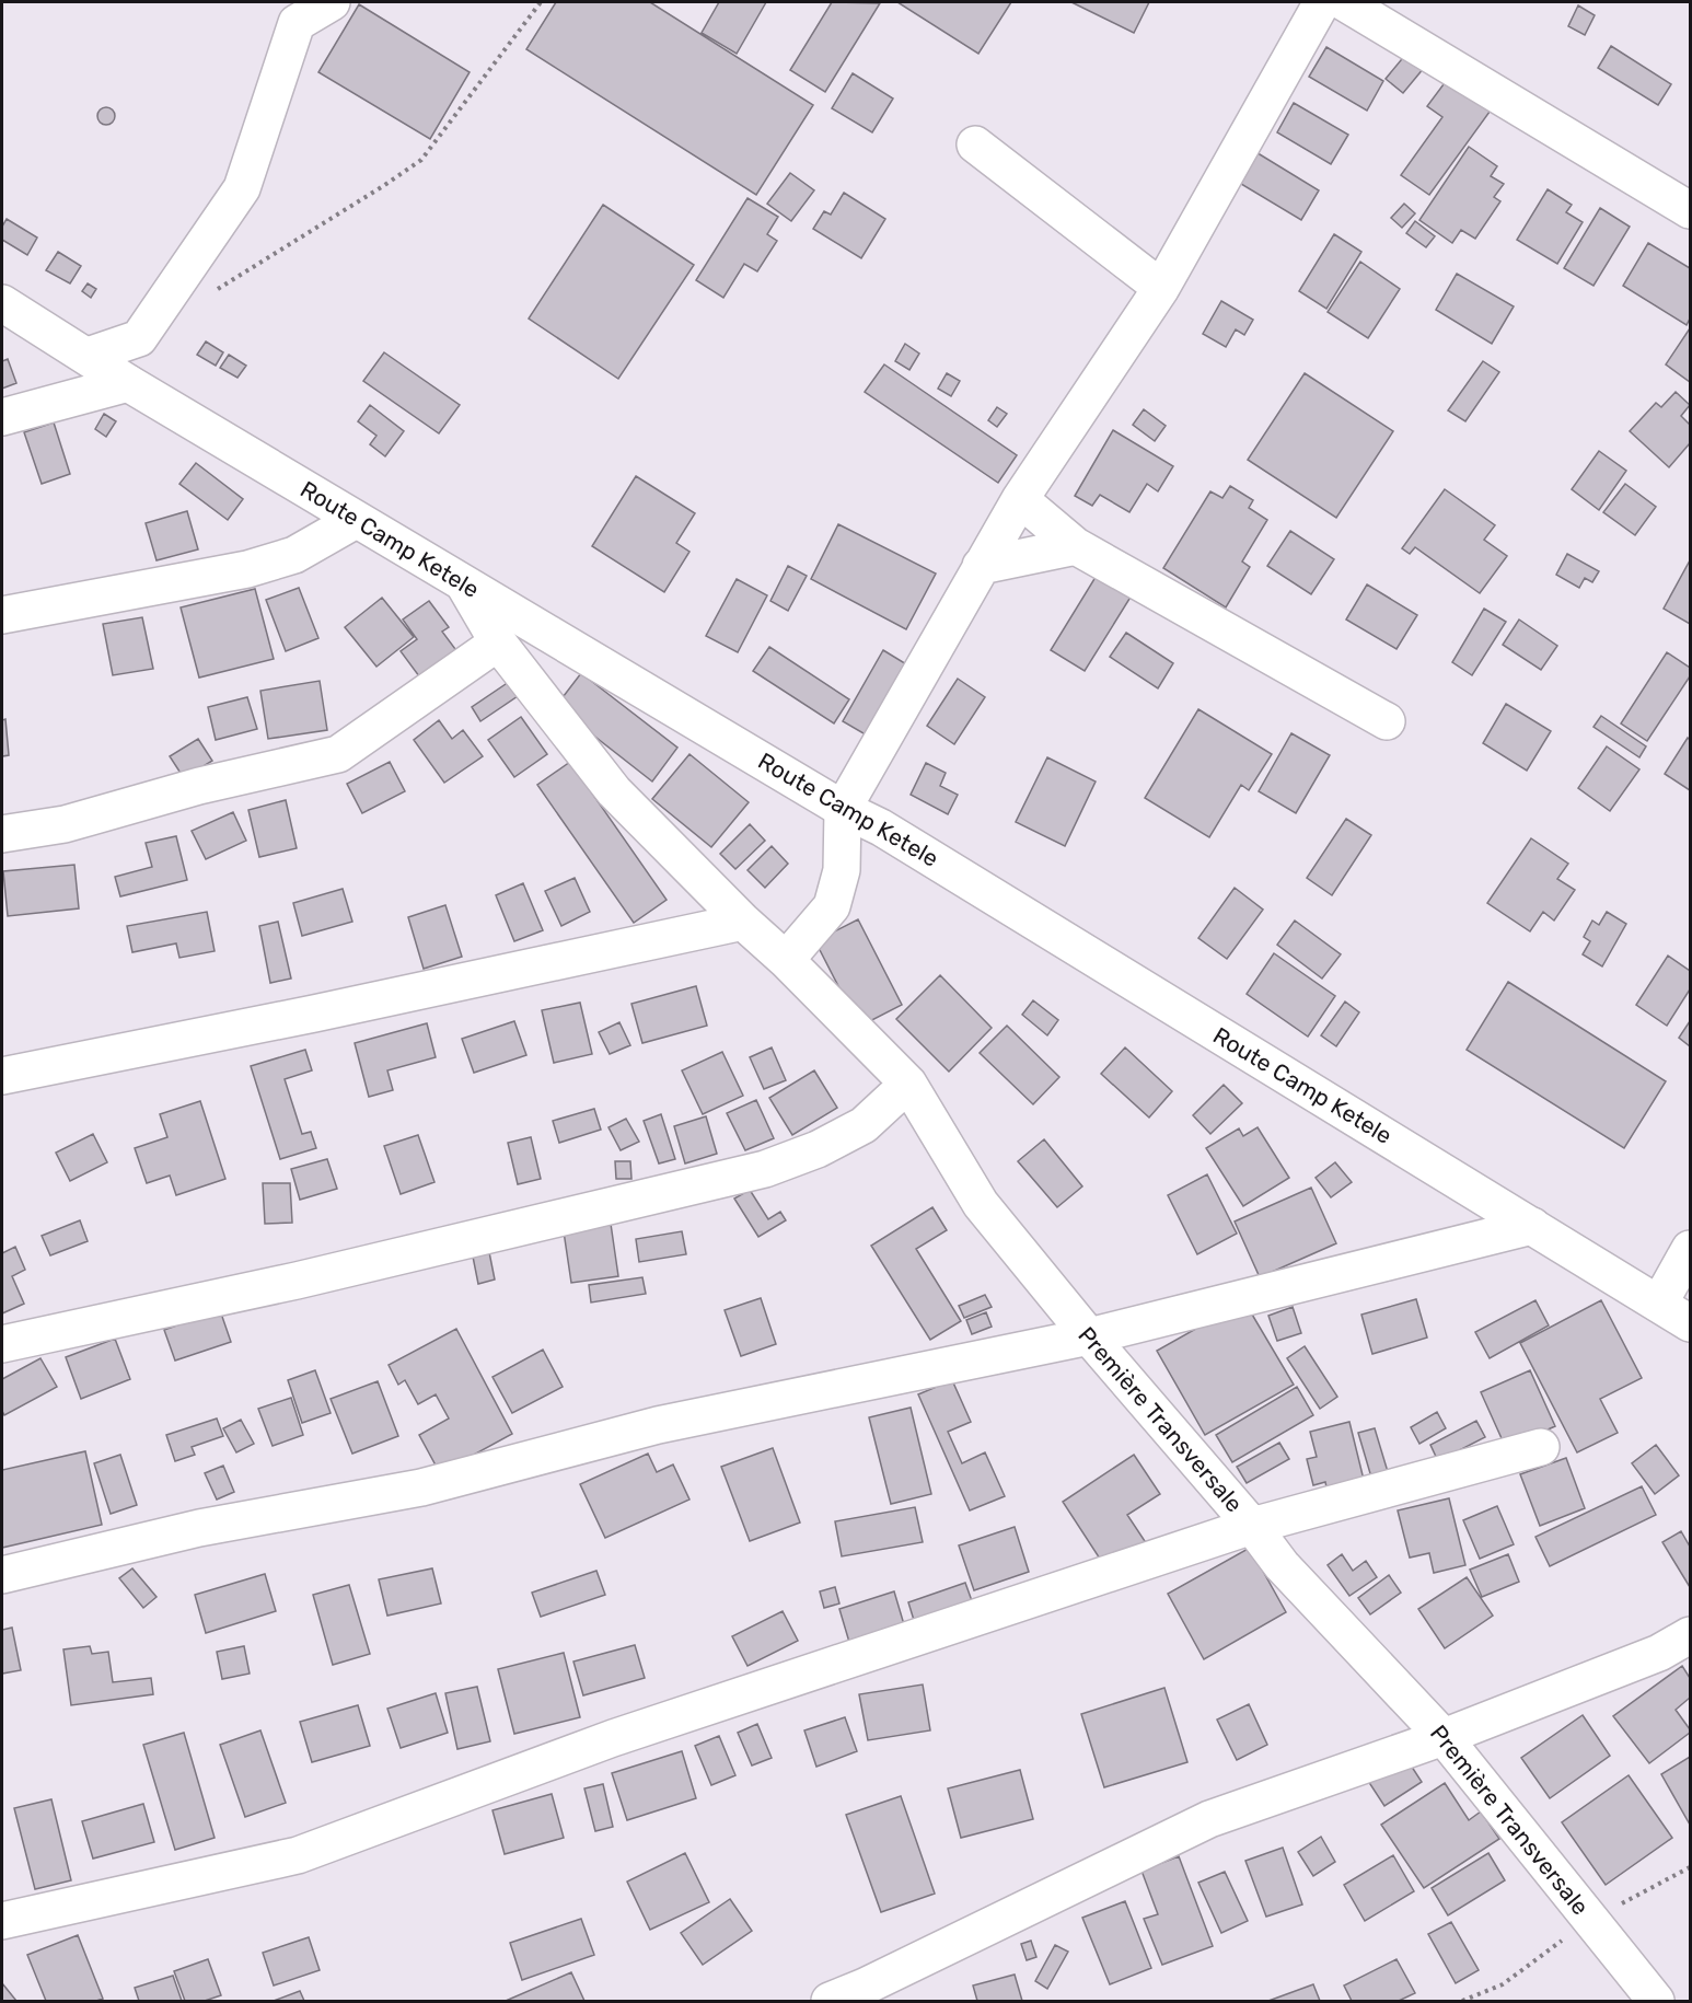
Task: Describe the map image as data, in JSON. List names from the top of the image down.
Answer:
{
  "streets": {
    "street": ["Route Camp Ketele", "Première Transversale"]
  },
  "crossings": [
    ["Route Camp Ketele", "Première Transversale"]
  ]
}
